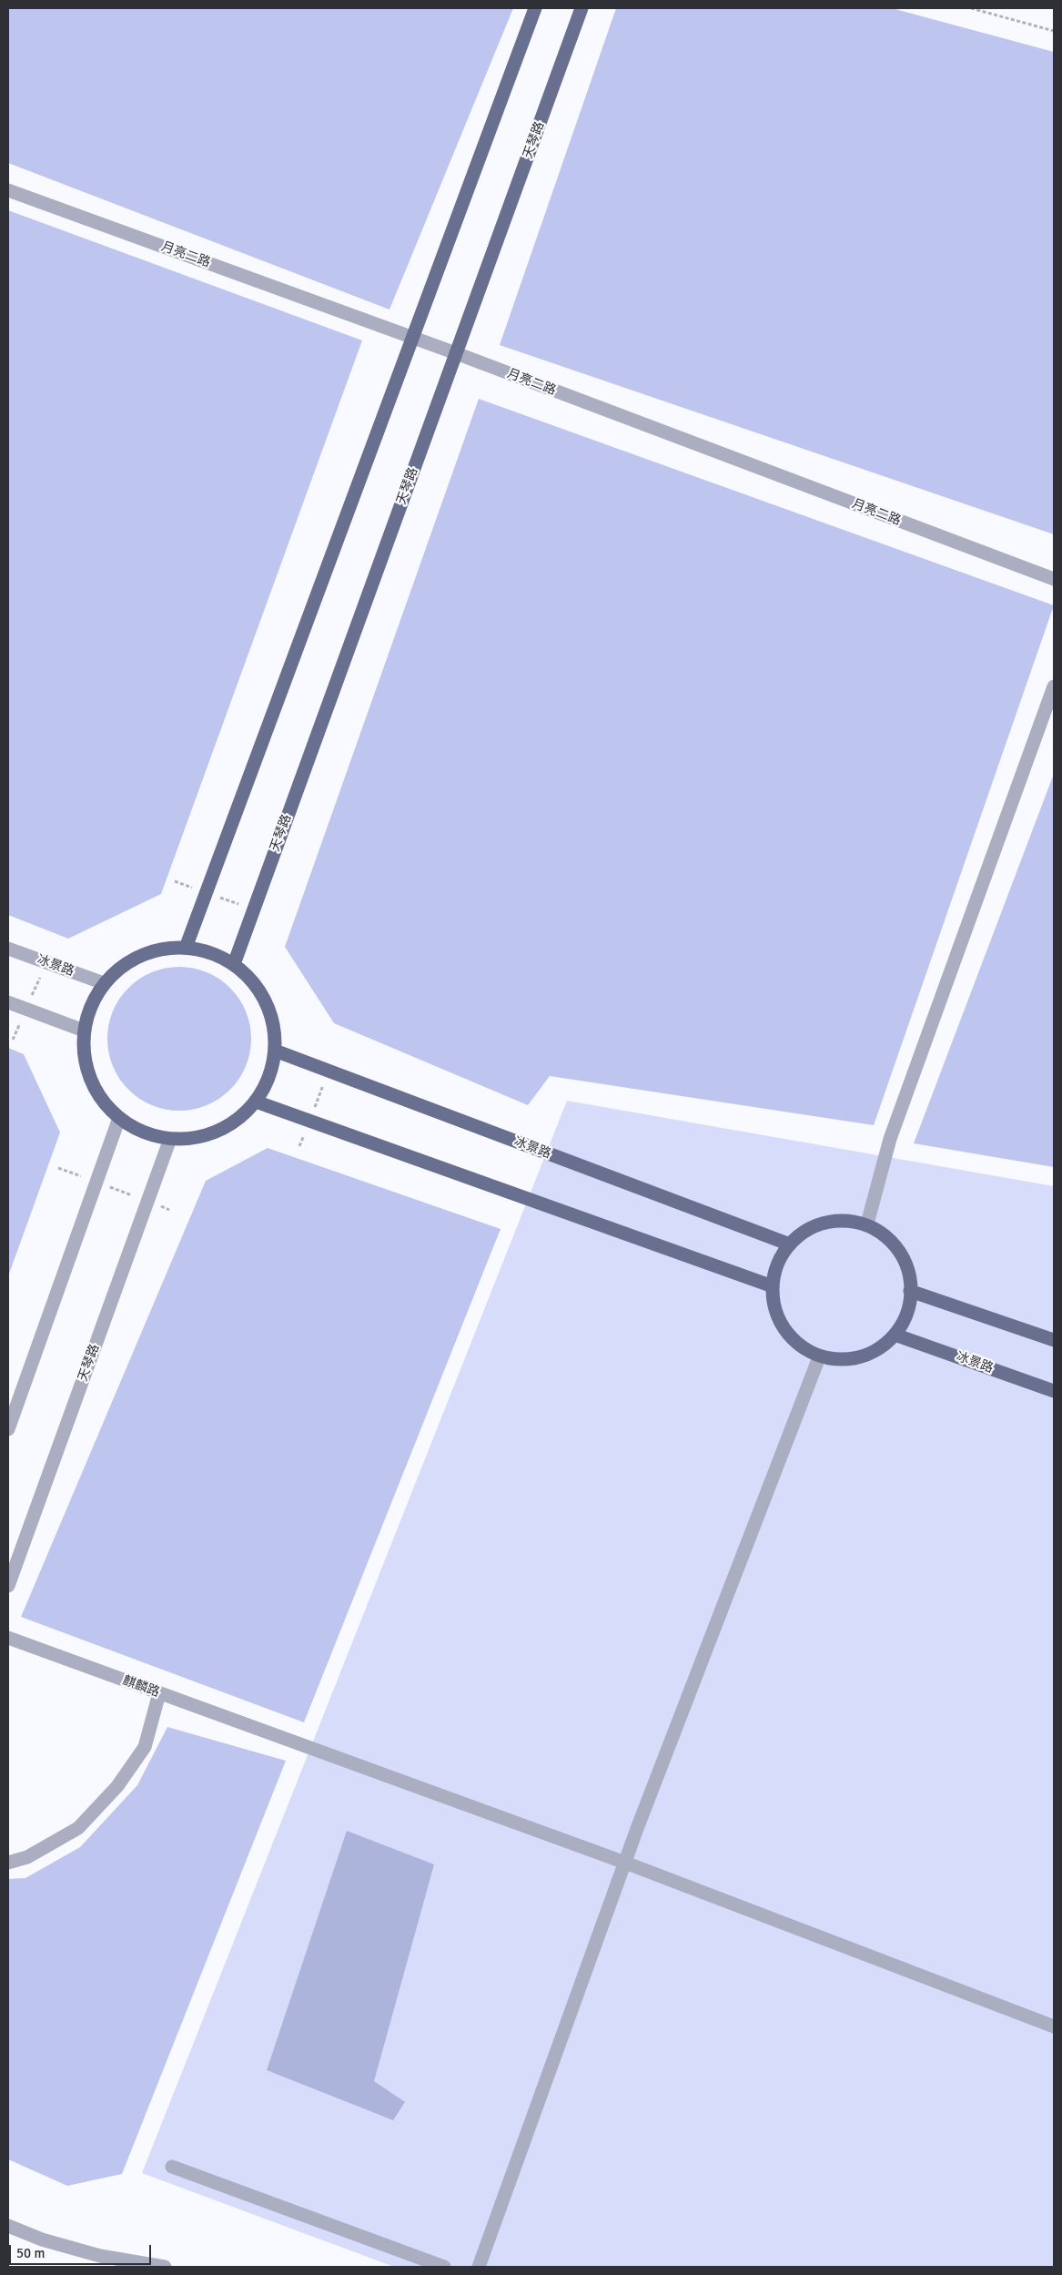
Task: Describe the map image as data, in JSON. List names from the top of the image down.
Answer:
{
  "streets": {
    "main road": ["天琴路", "冰景路"],
    "street": ["月亮二路", "麒麟路"]
  },
  "crossings": [
    ["天琴路", "月亮二路"]
  ],
  "scale_bar": "50 m"
}
